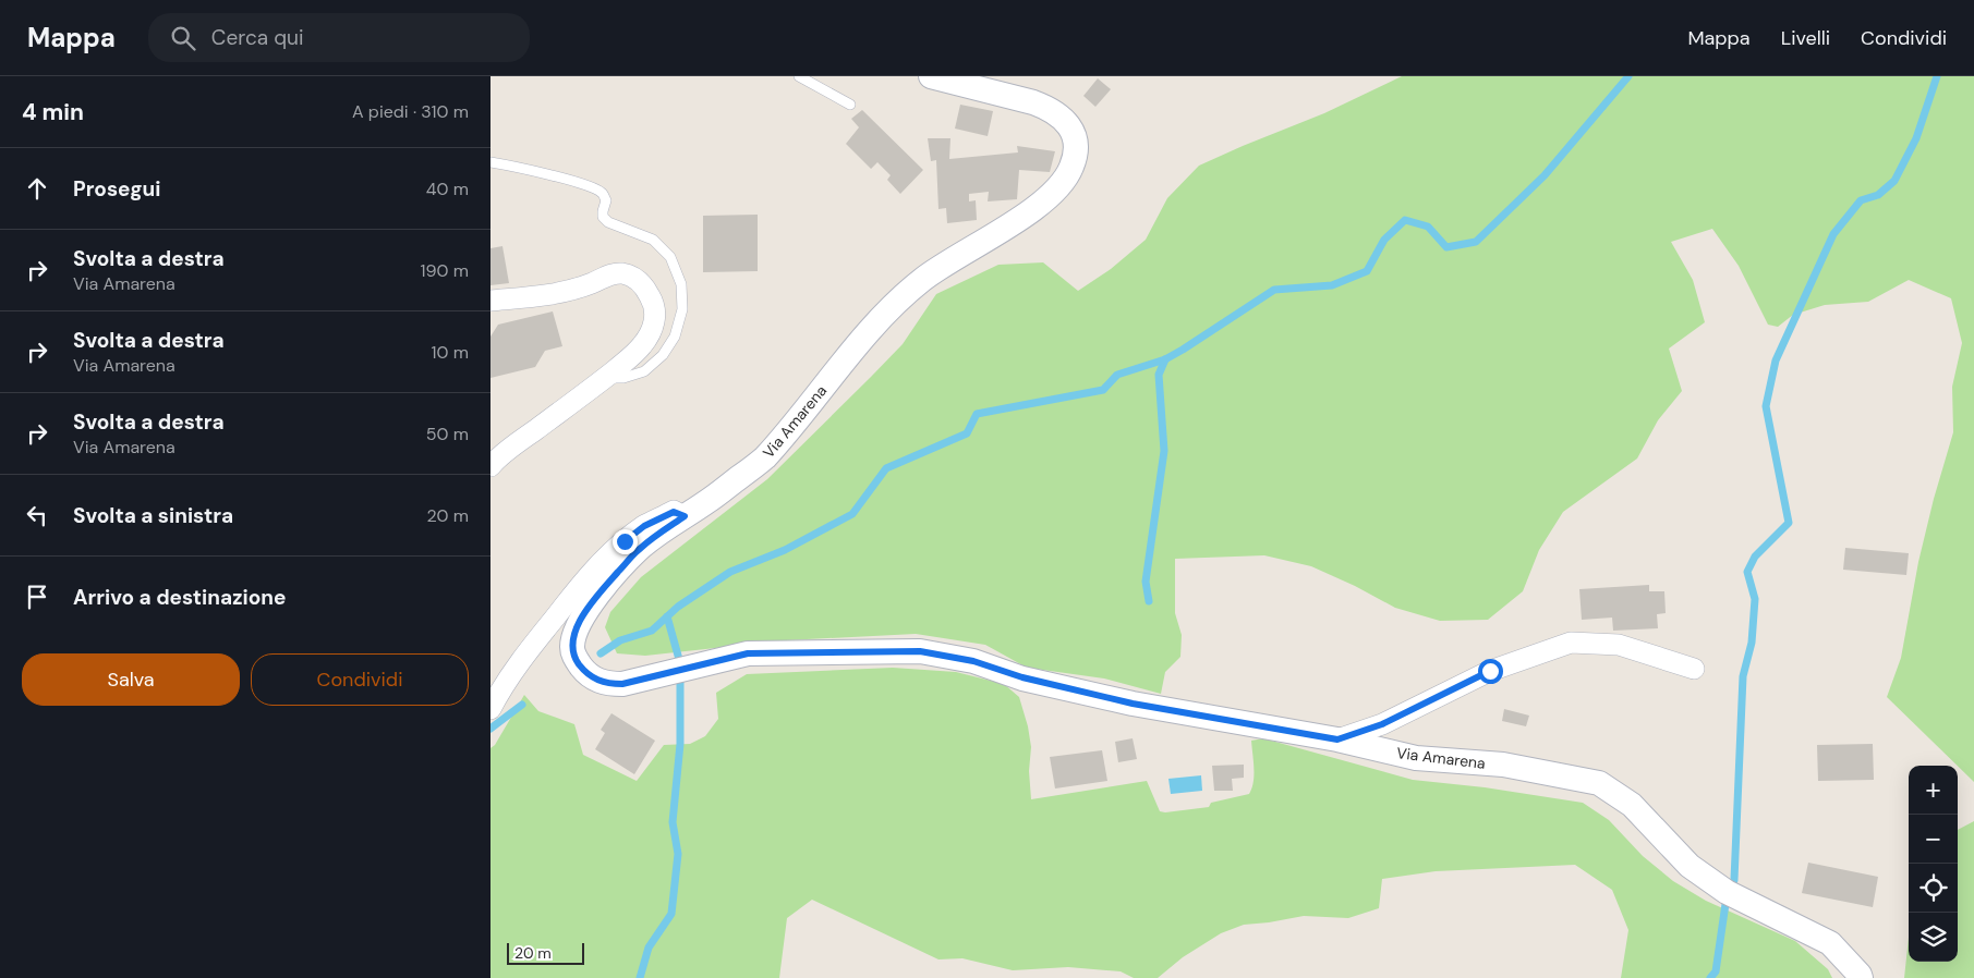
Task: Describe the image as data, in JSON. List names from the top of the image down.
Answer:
{
  "streets": {
    "street": ["Via Amarena"]
  },
  "scale_bar": "20 m",
  "page": {
    "header": "Mappa",
    "search": "Cerca qui",
    "nav": ["Mappa", "Livelli", "Condividi"],
    "heading": ["4 min", "A piedi · 310 m"],
    "list": [
      ["Prosegui", "40 m"],
      ["Svolta a destra", "Via Amarena", "190 m"],
      ["Svolta a destra", "Via Amarena", "10 m"],
      ["Svolta a destra", "Via Amarena", "50 m"],
      ["Svolta a sinistra", "20 m"],
      "Arrivo a destinazione"
    ],
    "buttons": ["Salva", "Condividi"],
    "map_buttons": ["+", "−"],
    "scale": "20 m"
  }
}
